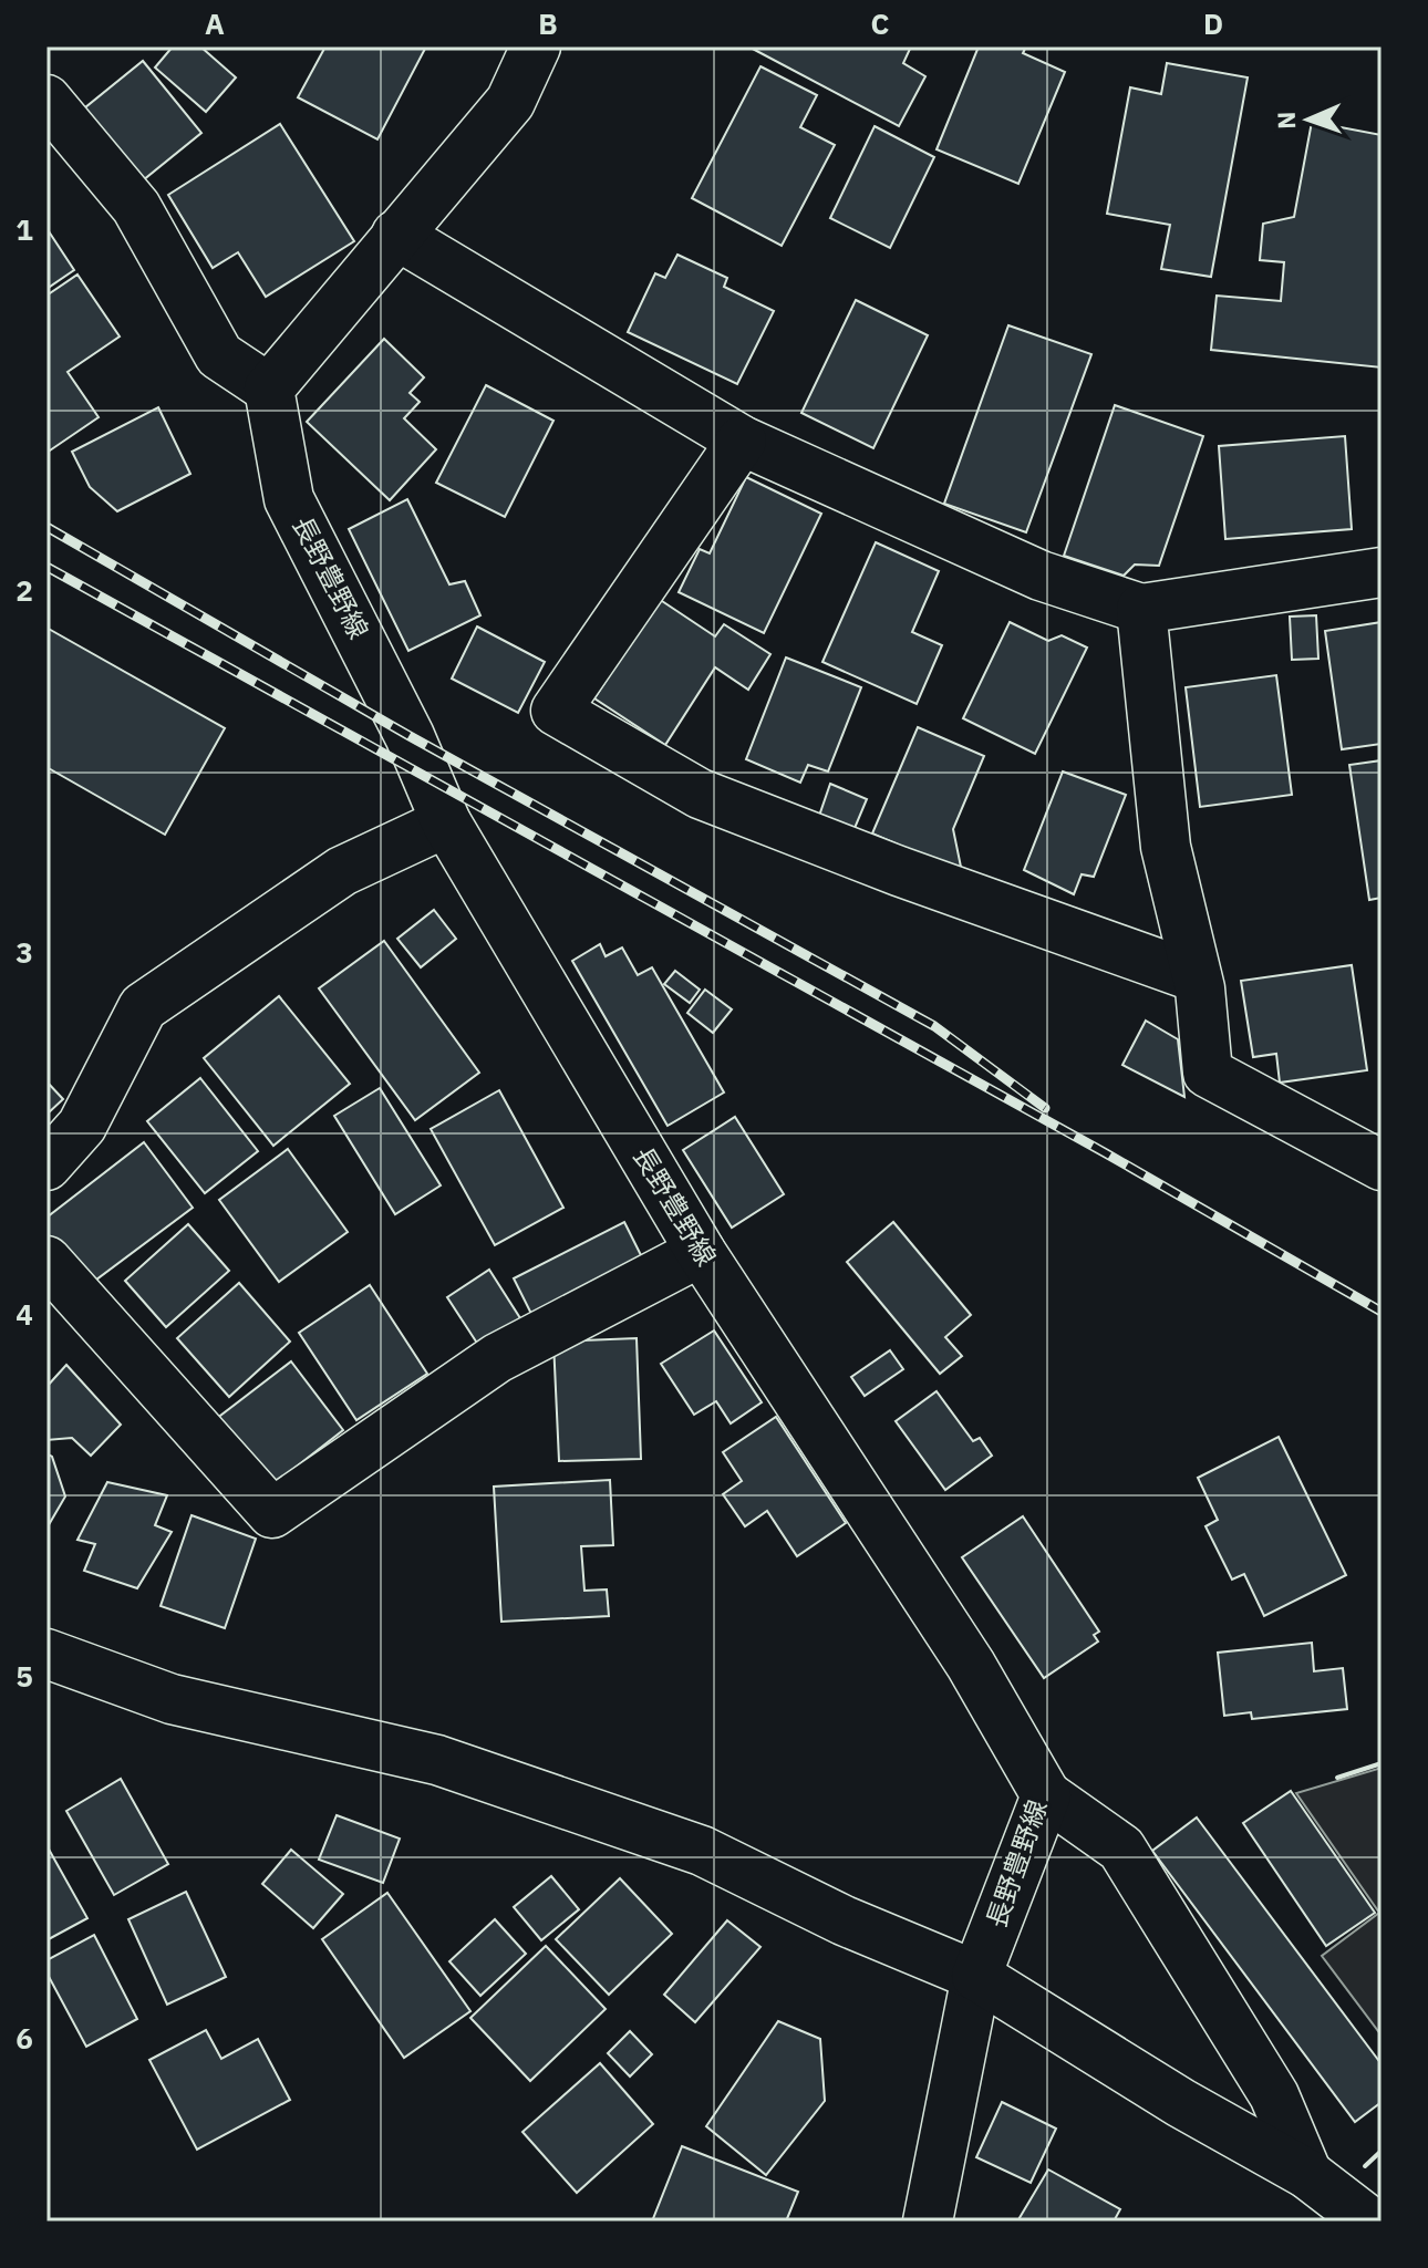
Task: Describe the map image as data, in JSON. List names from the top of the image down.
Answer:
{
  "streets": {
    "street": ["長野豊野線"]
  },
  "north": "left",
  "grid": {
    "columns": [
      "A",
      "B",
      "C",
      "D"
    ],
    "rows": [
      "1",
      "2",
      "3",
      "4",
      "5",
      "6"
    ]
  }
}
